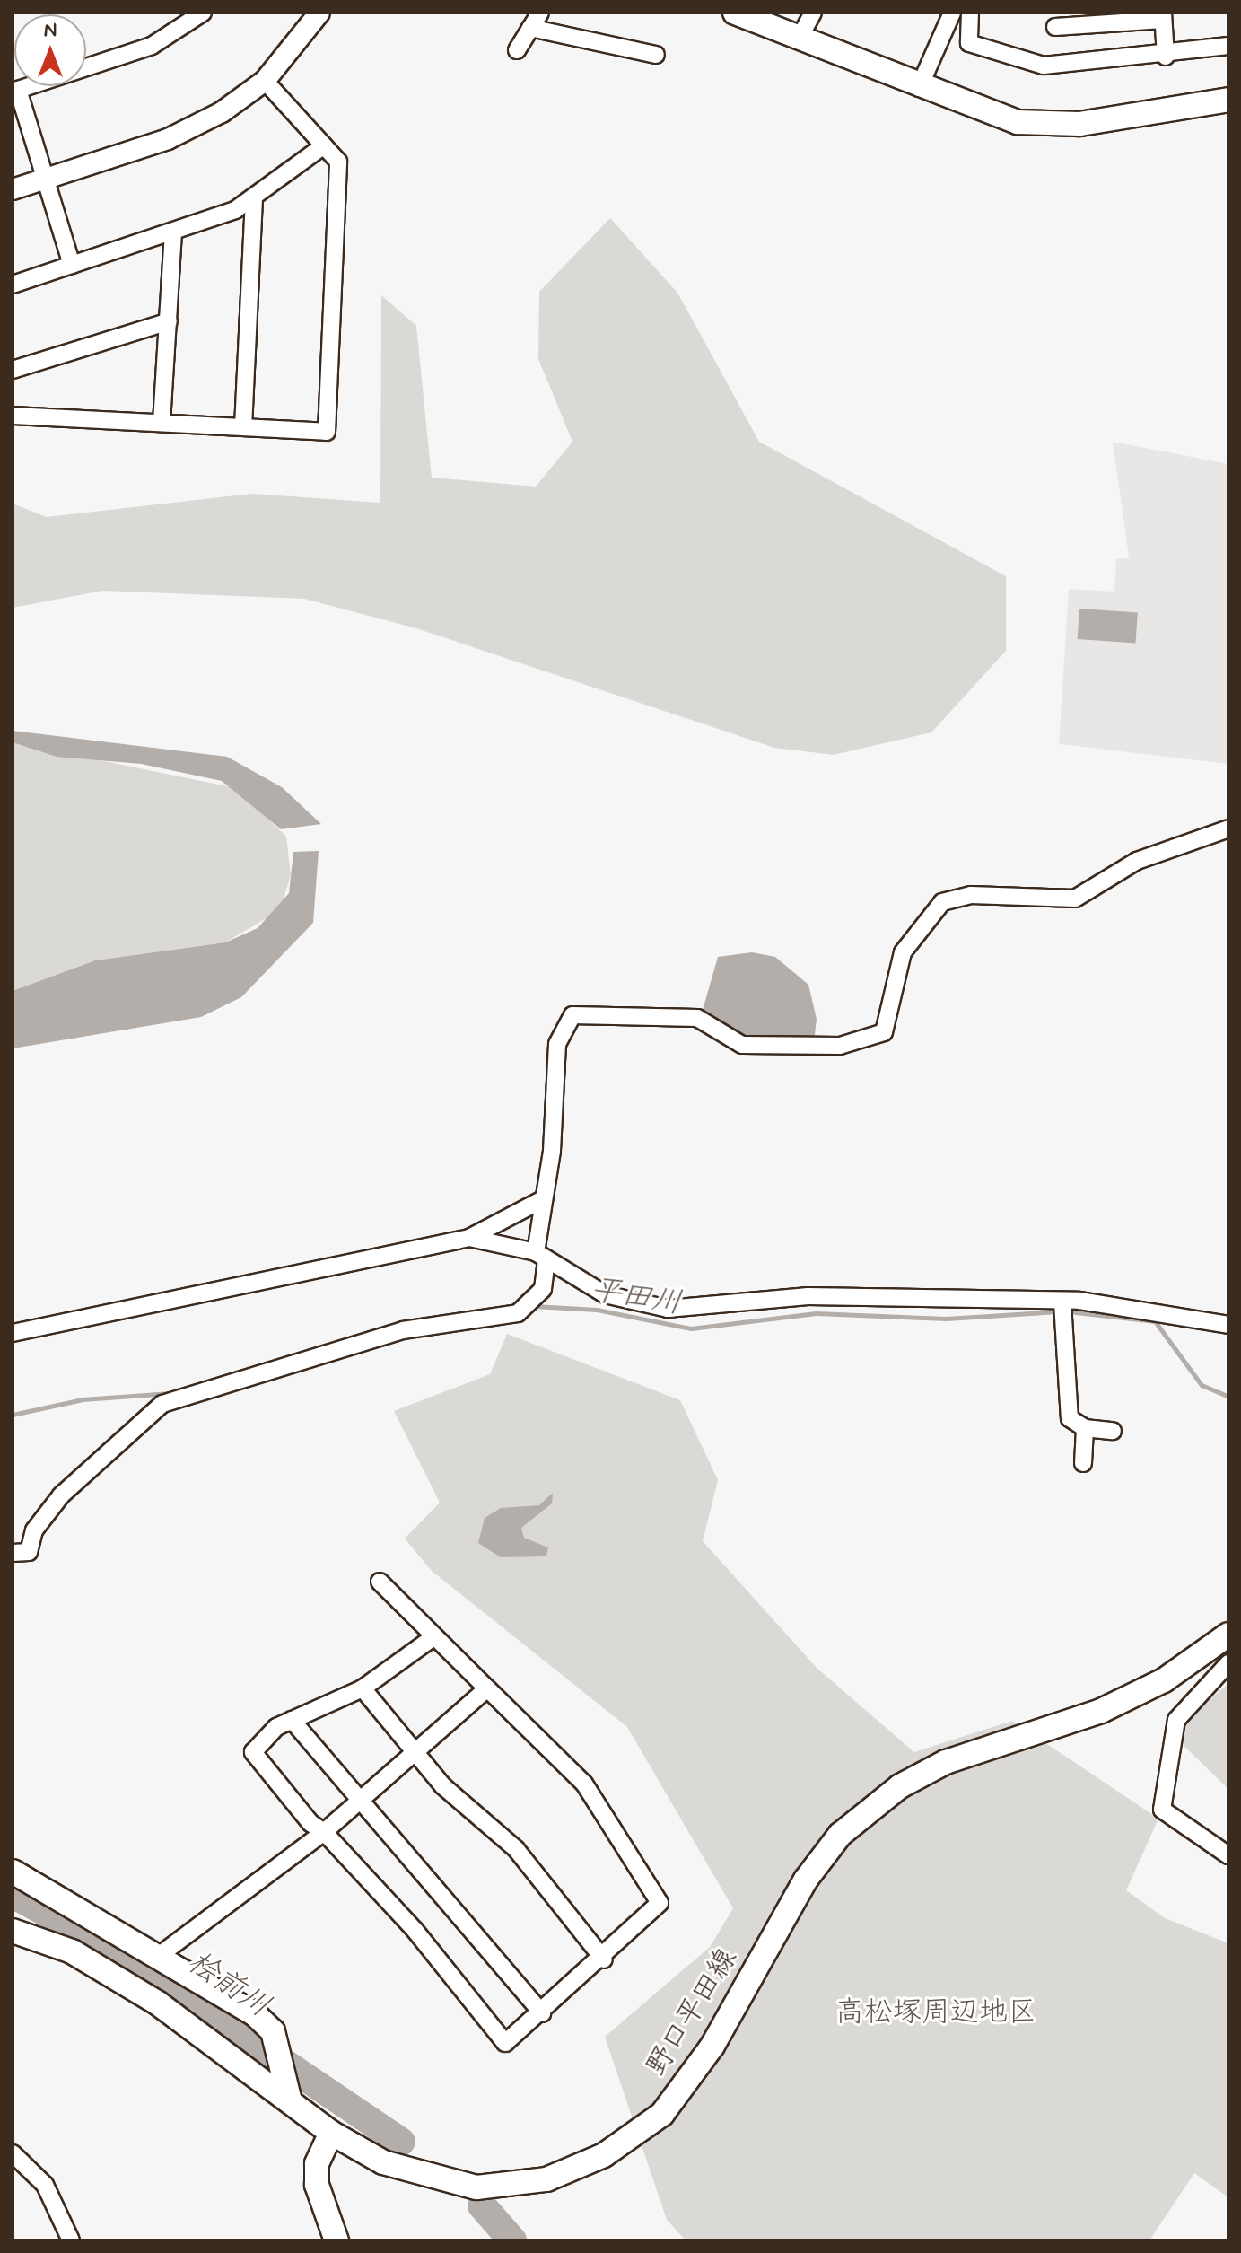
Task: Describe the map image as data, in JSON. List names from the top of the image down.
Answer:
{
  "streets": {
    "main road": ["野口平田線"]
  },
  "water": ["平田川", "桧前川"],
  "parks": ["高松塚周辺地区"],
  "north": "top"
}
